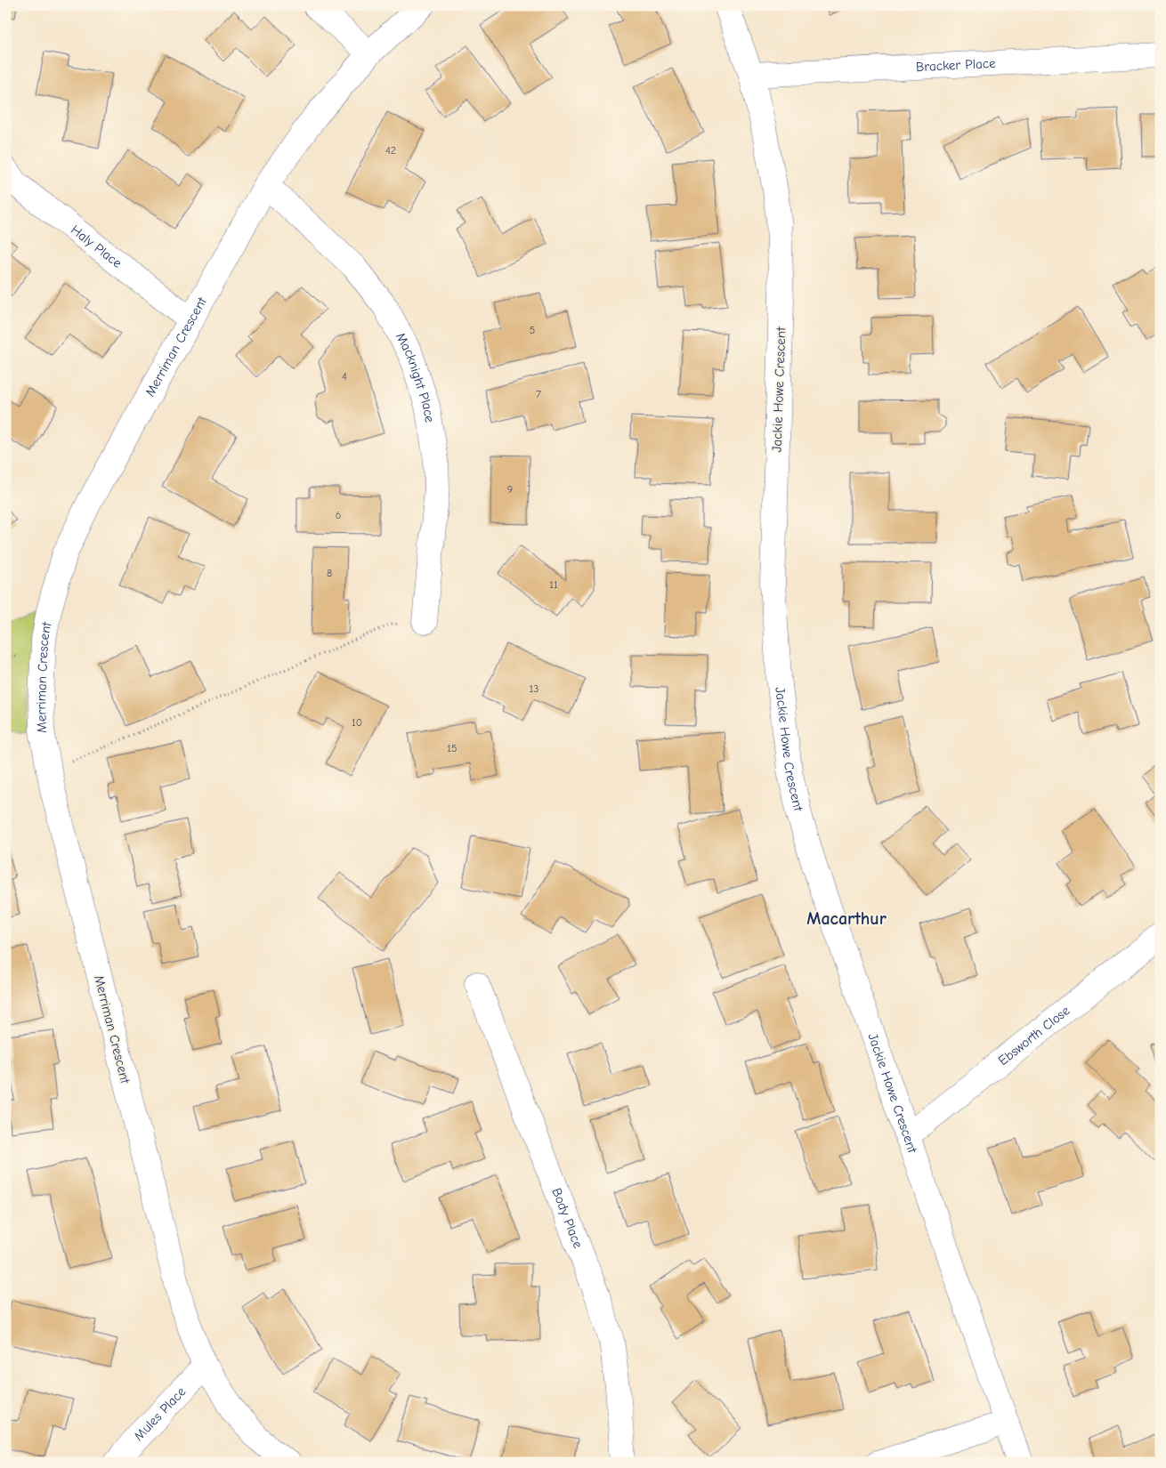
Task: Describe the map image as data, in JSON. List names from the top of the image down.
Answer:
{
  "streets": {
    "street": [
      "Bracker Place",
      "Haly Place",
      "Merriman Crescent",
      "Macknight Place",
      "Jackie Howe Crescent",
      "Ebsworth Close",
      "Body Place",
      "Mules Place"
    ]
  },
  "crossings": [
    ["Bracker Place", "Jackie Howe Crescent"],
    ["Haly Place", "Merriman Crescent"],
    ["Merriman Crescent", "Macknight Place"],
    ["Merriman Crescent", "Mules Place"],
    ["Jackie Howe Crescent", "Ebsworth Close"]
  ],
  "districts": ["Macarthur"],
  "house_numbers": [
    "42",
    "5",
    "4",
    "7",
    "9",
    "6",
    "8",
    "11",
    "13",
    "10",
    "15"
  ]
}
